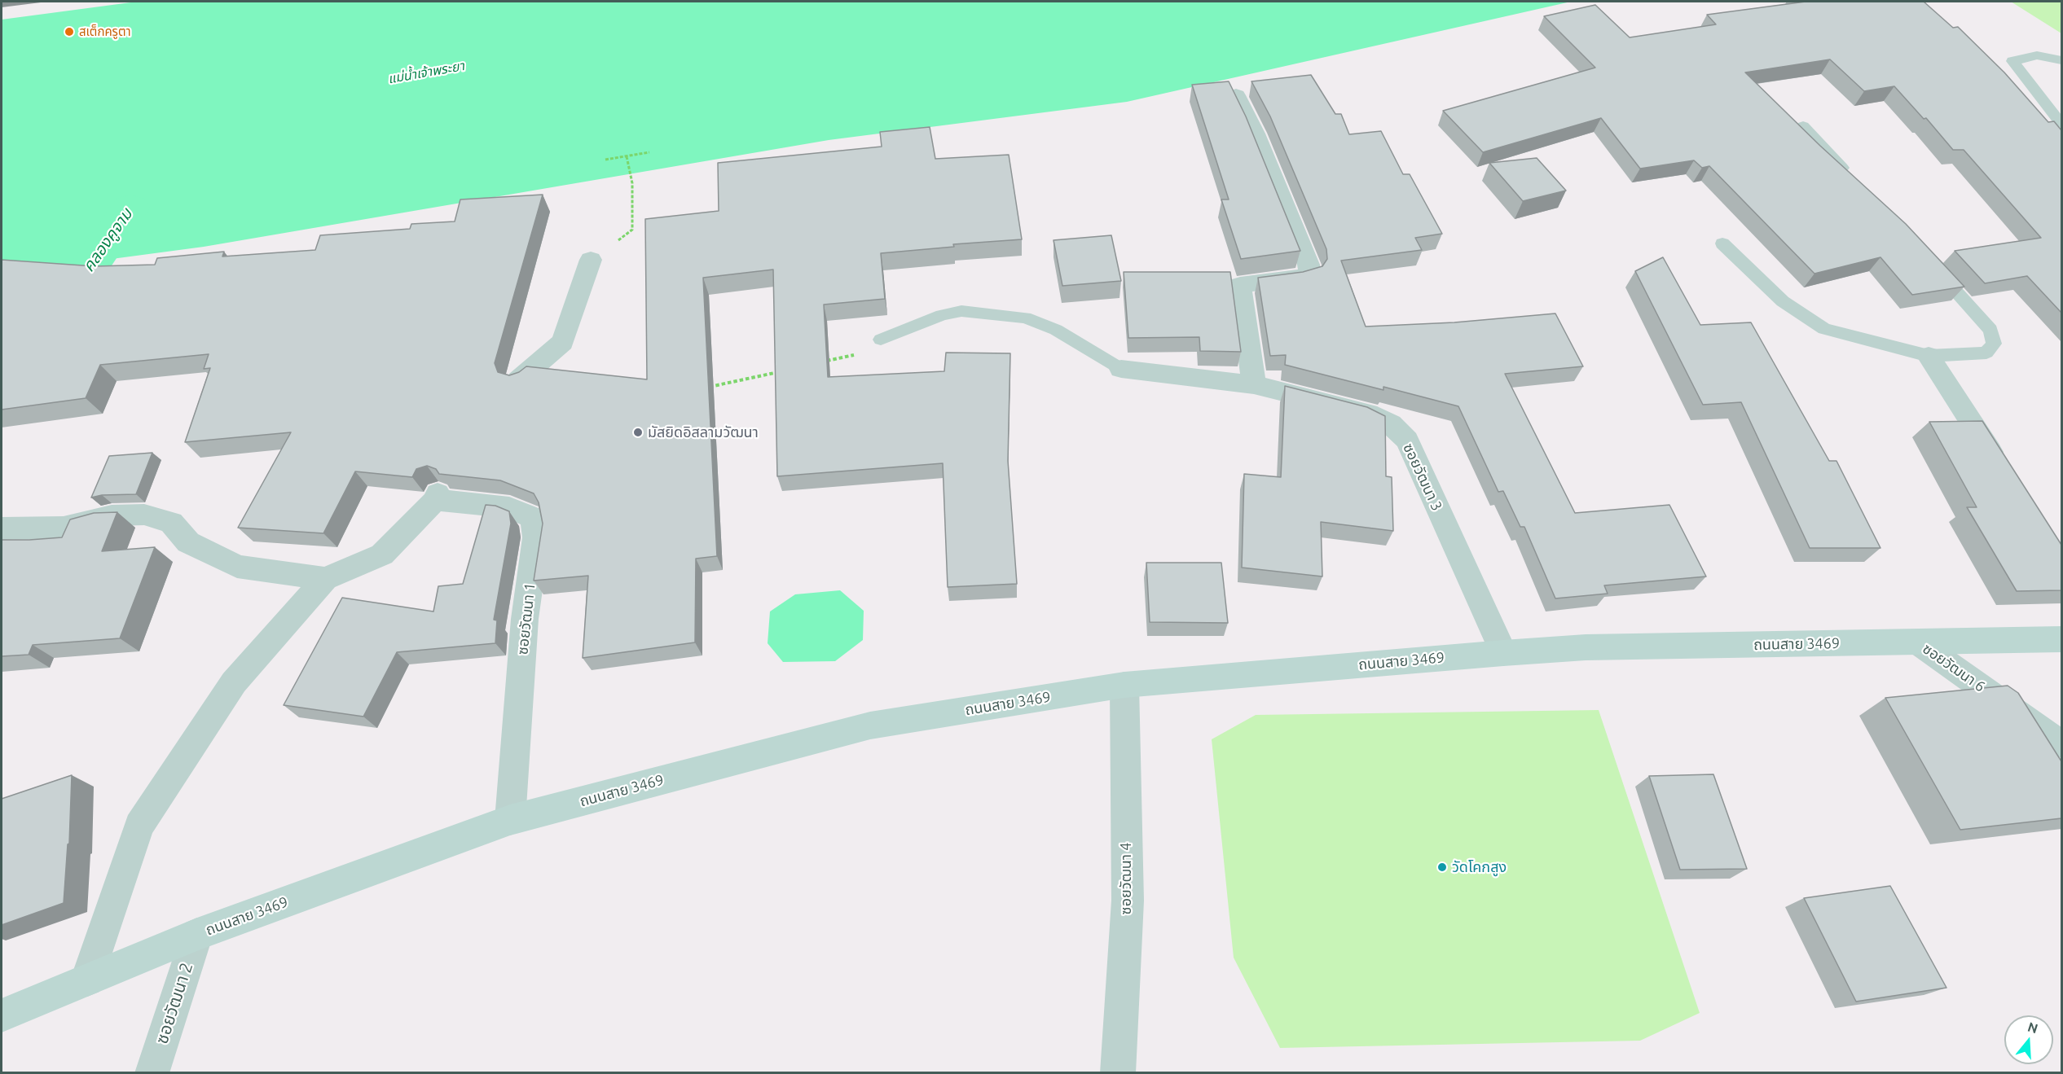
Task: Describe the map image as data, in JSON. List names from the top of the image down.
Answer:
{
  "streets": {
    "street": [
      "ซอยวัฒนา 3",
      "ซอยวัฒนา 1",
      "ถนนสาย 3469",
      "ซอยวัฒนา 6",
      "ซอยวัฒนา 4",
      "ซอยวัฒนา 2"
    ]
  },
  "crossings": [
    ["ซอยวัฒนา 3", "ถนนสาย 3469"],
    ["ซอยวัฒนา 1", "ถนนสาย 3469"],
    ["ถนนสาย 3469", "ซอยวัฒนา 6"],
    ["ถนนสาย 3469", "ซอยวัฒนา 4"],
    ["ถนนสาย 3469", "ซอยวัฒนา 2"]
  ],
  "water": ["แม่น้ำเจ้าพระยา", "คลองคูจาม"],
  "places": ["สเต็กครูตา", "มัสยิดอิสลามวัฒนา", "วัดโคกสูง"],
  "north": "top"
}
